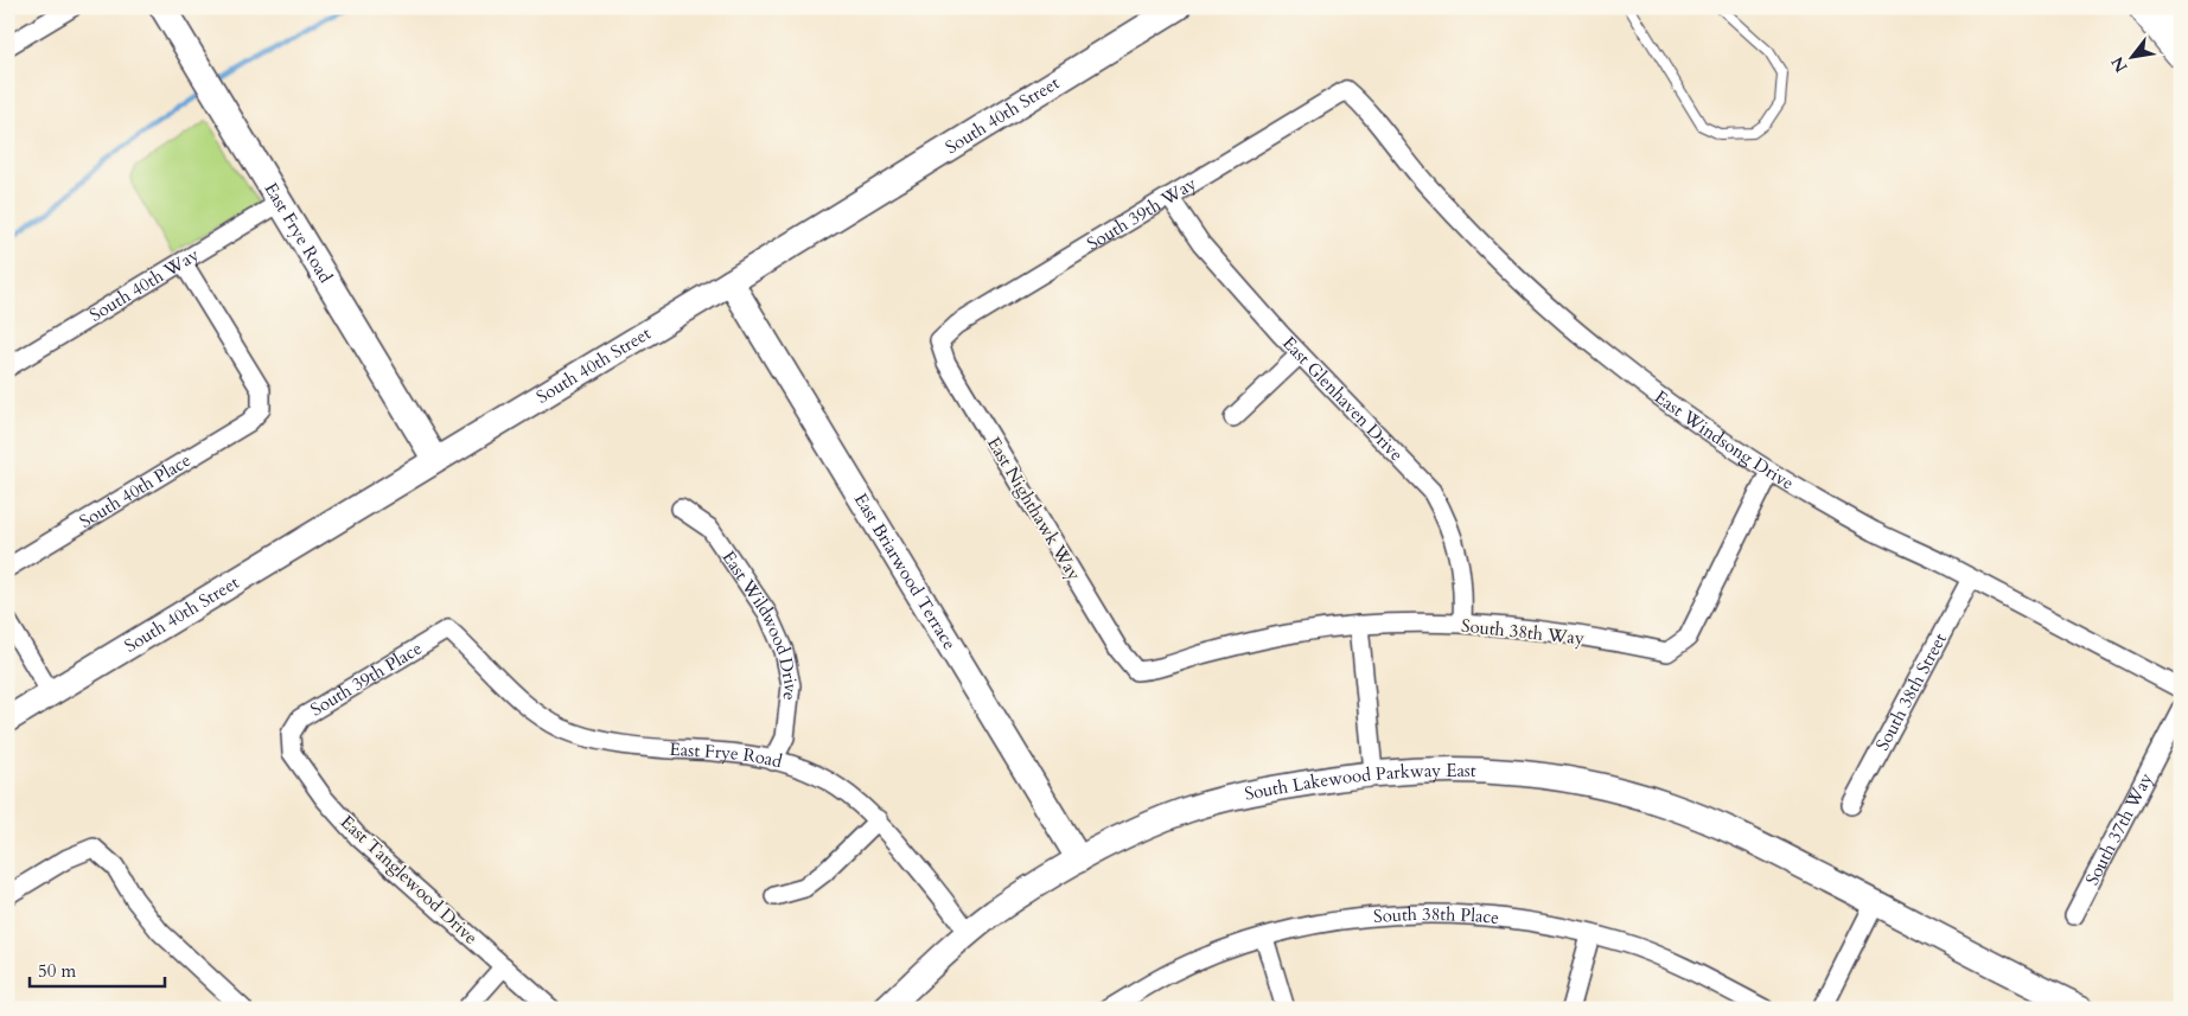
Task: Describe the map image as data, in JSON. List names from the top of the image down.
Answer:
{
  "streets": {
    "street": [
      "South 40th Street",
      "South 39th Way",
      "East Frye Road",
      "South 40th Way",
      "East Glenhaven Drive",
      "East Windsong Drive",
      "South 40th Place",
      "East Nighthawk Way",
      "East Briarwood Terrace",
      "East Wildwood Drive",
      "South 38th Way",
      "South 39th Place",
      "South 38th Street",
      "South Lakewood Parkway East",
      "South 37th Way",
      "East Tanglewood Drive",
      "South 38th Place"
    ]
  },
  "crossings": [
    ["South 40th Street", "East Frye Road"],
    ["South 40th Street", "East Briarwood Terrace"],
    ["South 39th Way", "East Glenhaven Drive"],
    ["South 39th Way", "East Windsong Drive"],
    ["South 39th Way", "East Nighthawk Way"],
    ["East Frye Road", "South 40th Way"],
    ["East Frye Road", "East Wildwood Drive"],
    ["East Frye Road", "South 39th Place"],
    ["East Frye Road", "South Lakewood Parkway East"],
    ["South 40th Way", "South 40th Place"],
    ["East Glenhaven Drive", "South 38th Way"],
    ["East Windsong Drive", "South 38th Way"],
    ["East Windsong Drive", "South 38th Street"],
    ["East Nighthawk Way", "South 38th Way"],
    ["East Briarwood Terrace", "South Lakewood Parkway East"],
    ["South 39th Place", "East Tanglewood Drive"]
  ],
  "scale_bar": "50 m",
  "north": "bottom left"
}
